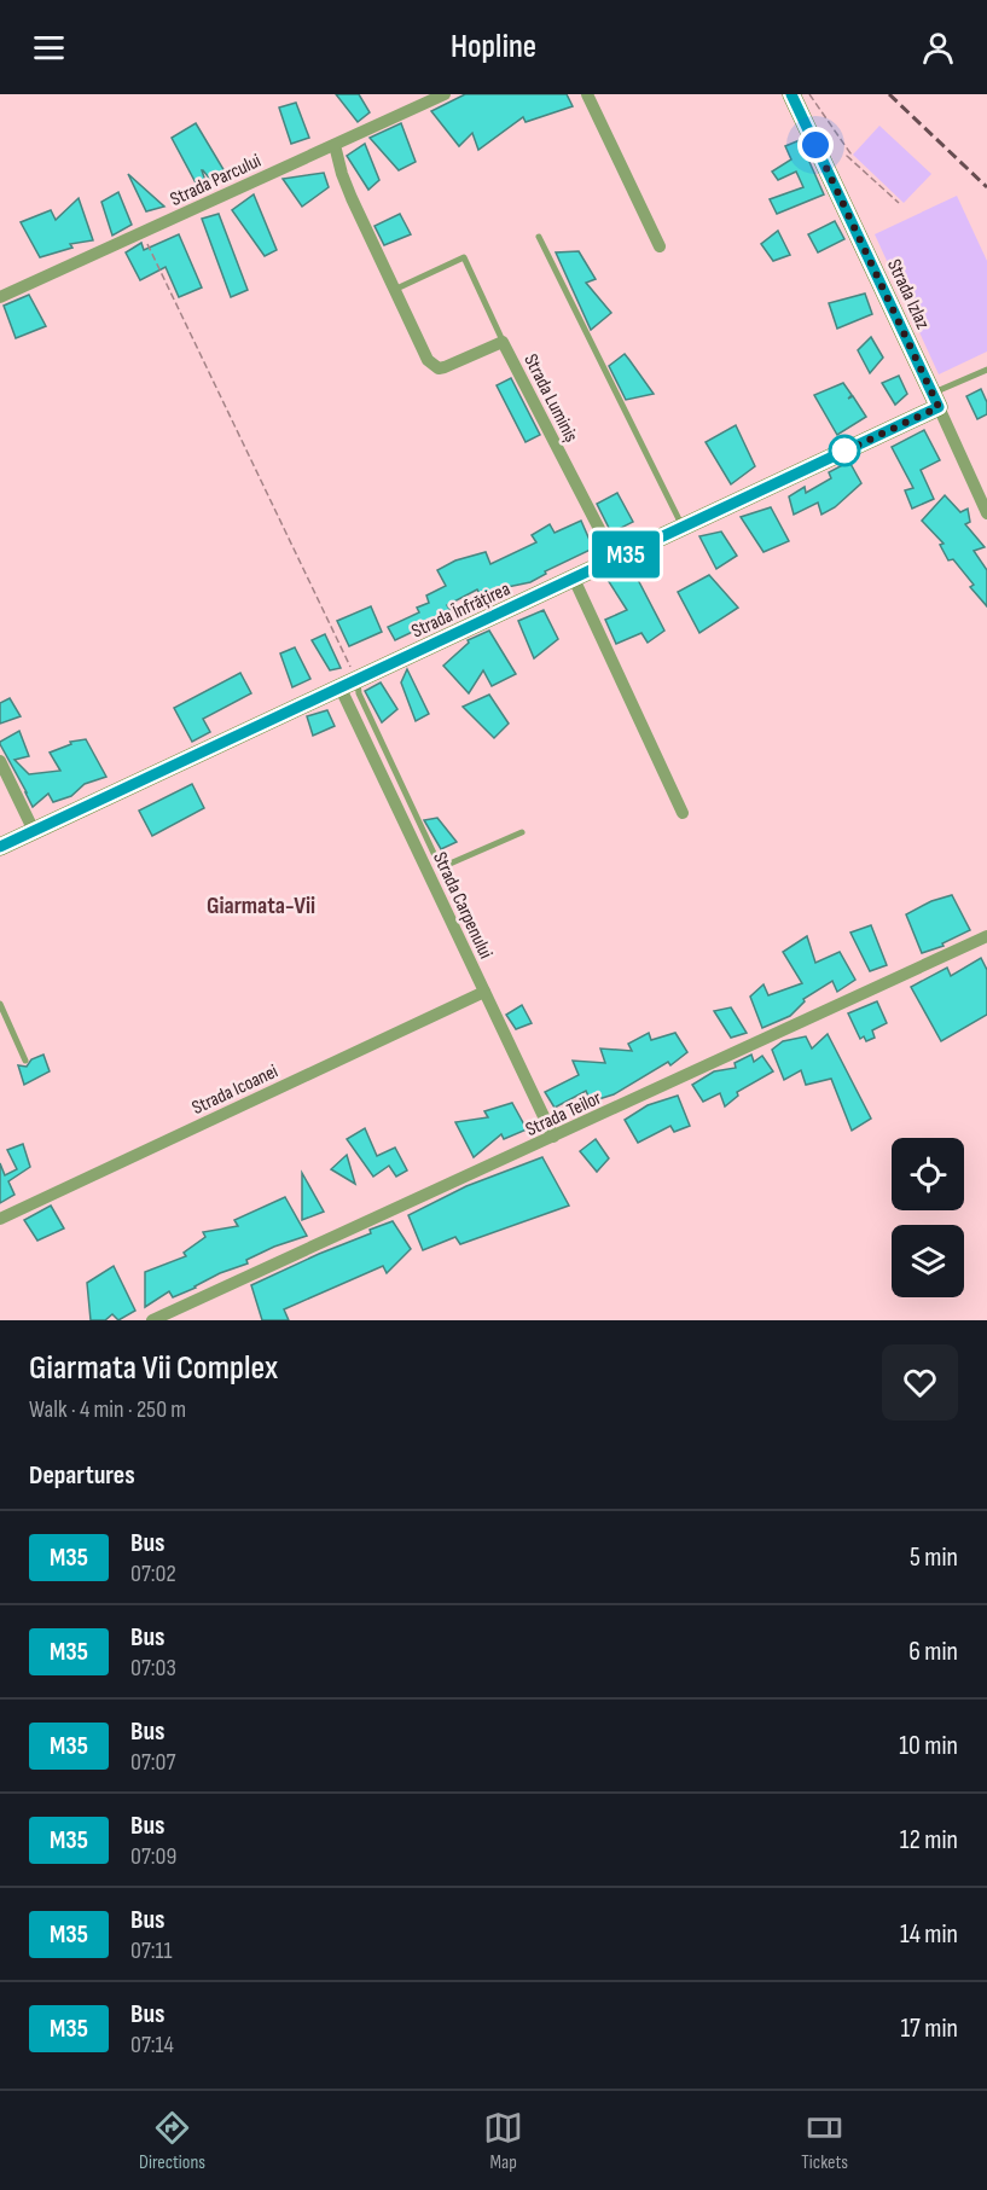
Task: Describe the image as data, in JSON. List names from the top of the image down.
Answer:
{
  "streets": {
    "street": [
      "Strada Parcului",
      "Strada Izlaz",
      "Strada Luminiș",
      "Strada Înfrățirea",
      "Strada Carpenului",
      "Strada Icoanei",
      "Strada Teilor"
    ]
  },
  "crossings": [
    ["Strada Parcului", "Strada Luminiș"],
    ["Strada Izlaz", "Strada Înfrățirea"],
    ["Strada Luminiș", "Strada Înfrățirea"],
    ["Strada Înfrățirea", "Strada Carpenului"],
    ["Strada Carpenului", "Strada Icoanei"],
    ["Strada Carpenului", "Strada Teilor"]
  ],
  "districts": ["Giarmata-Vii"],
  "lines": ["bus line M35"],
  "page": {
    "header": "Hopline",
    "on_map": "M35",
    "heading": [
      ["Giarmata Vii Complex", "Walk · 4 min · 250 m"],
      "Departures"
    ],
    "list": [
      {
        "mark": "M35",
        "name": "Bus",
        "note": "07:02",
        "value": "5 min"
      },
      {
        "mark": "M35",
        "name": "Bus",
        "note": "07:03",
        "value": "6 min"
      },
      {
        "mark": "M35",
        "name": "Bus",
        "note": "07:07",
        "value": "10 min"
      },
      {
        "mark": "M35",
        "name": "Bus",
        "note": "07:09",
        "value": "12 min"
      },
      {
        "mark": "M35",
        "name": "Bus",
        "note": "07:11",
        "value": "14 min"
      },
      {
        "mark": "M35",
        "name": "Bus",
        "note": "07:14",
        "value": "17 min"
      }
    ],
    "tabs": ["Directions", "Map", "Tickets"]
  }
}
